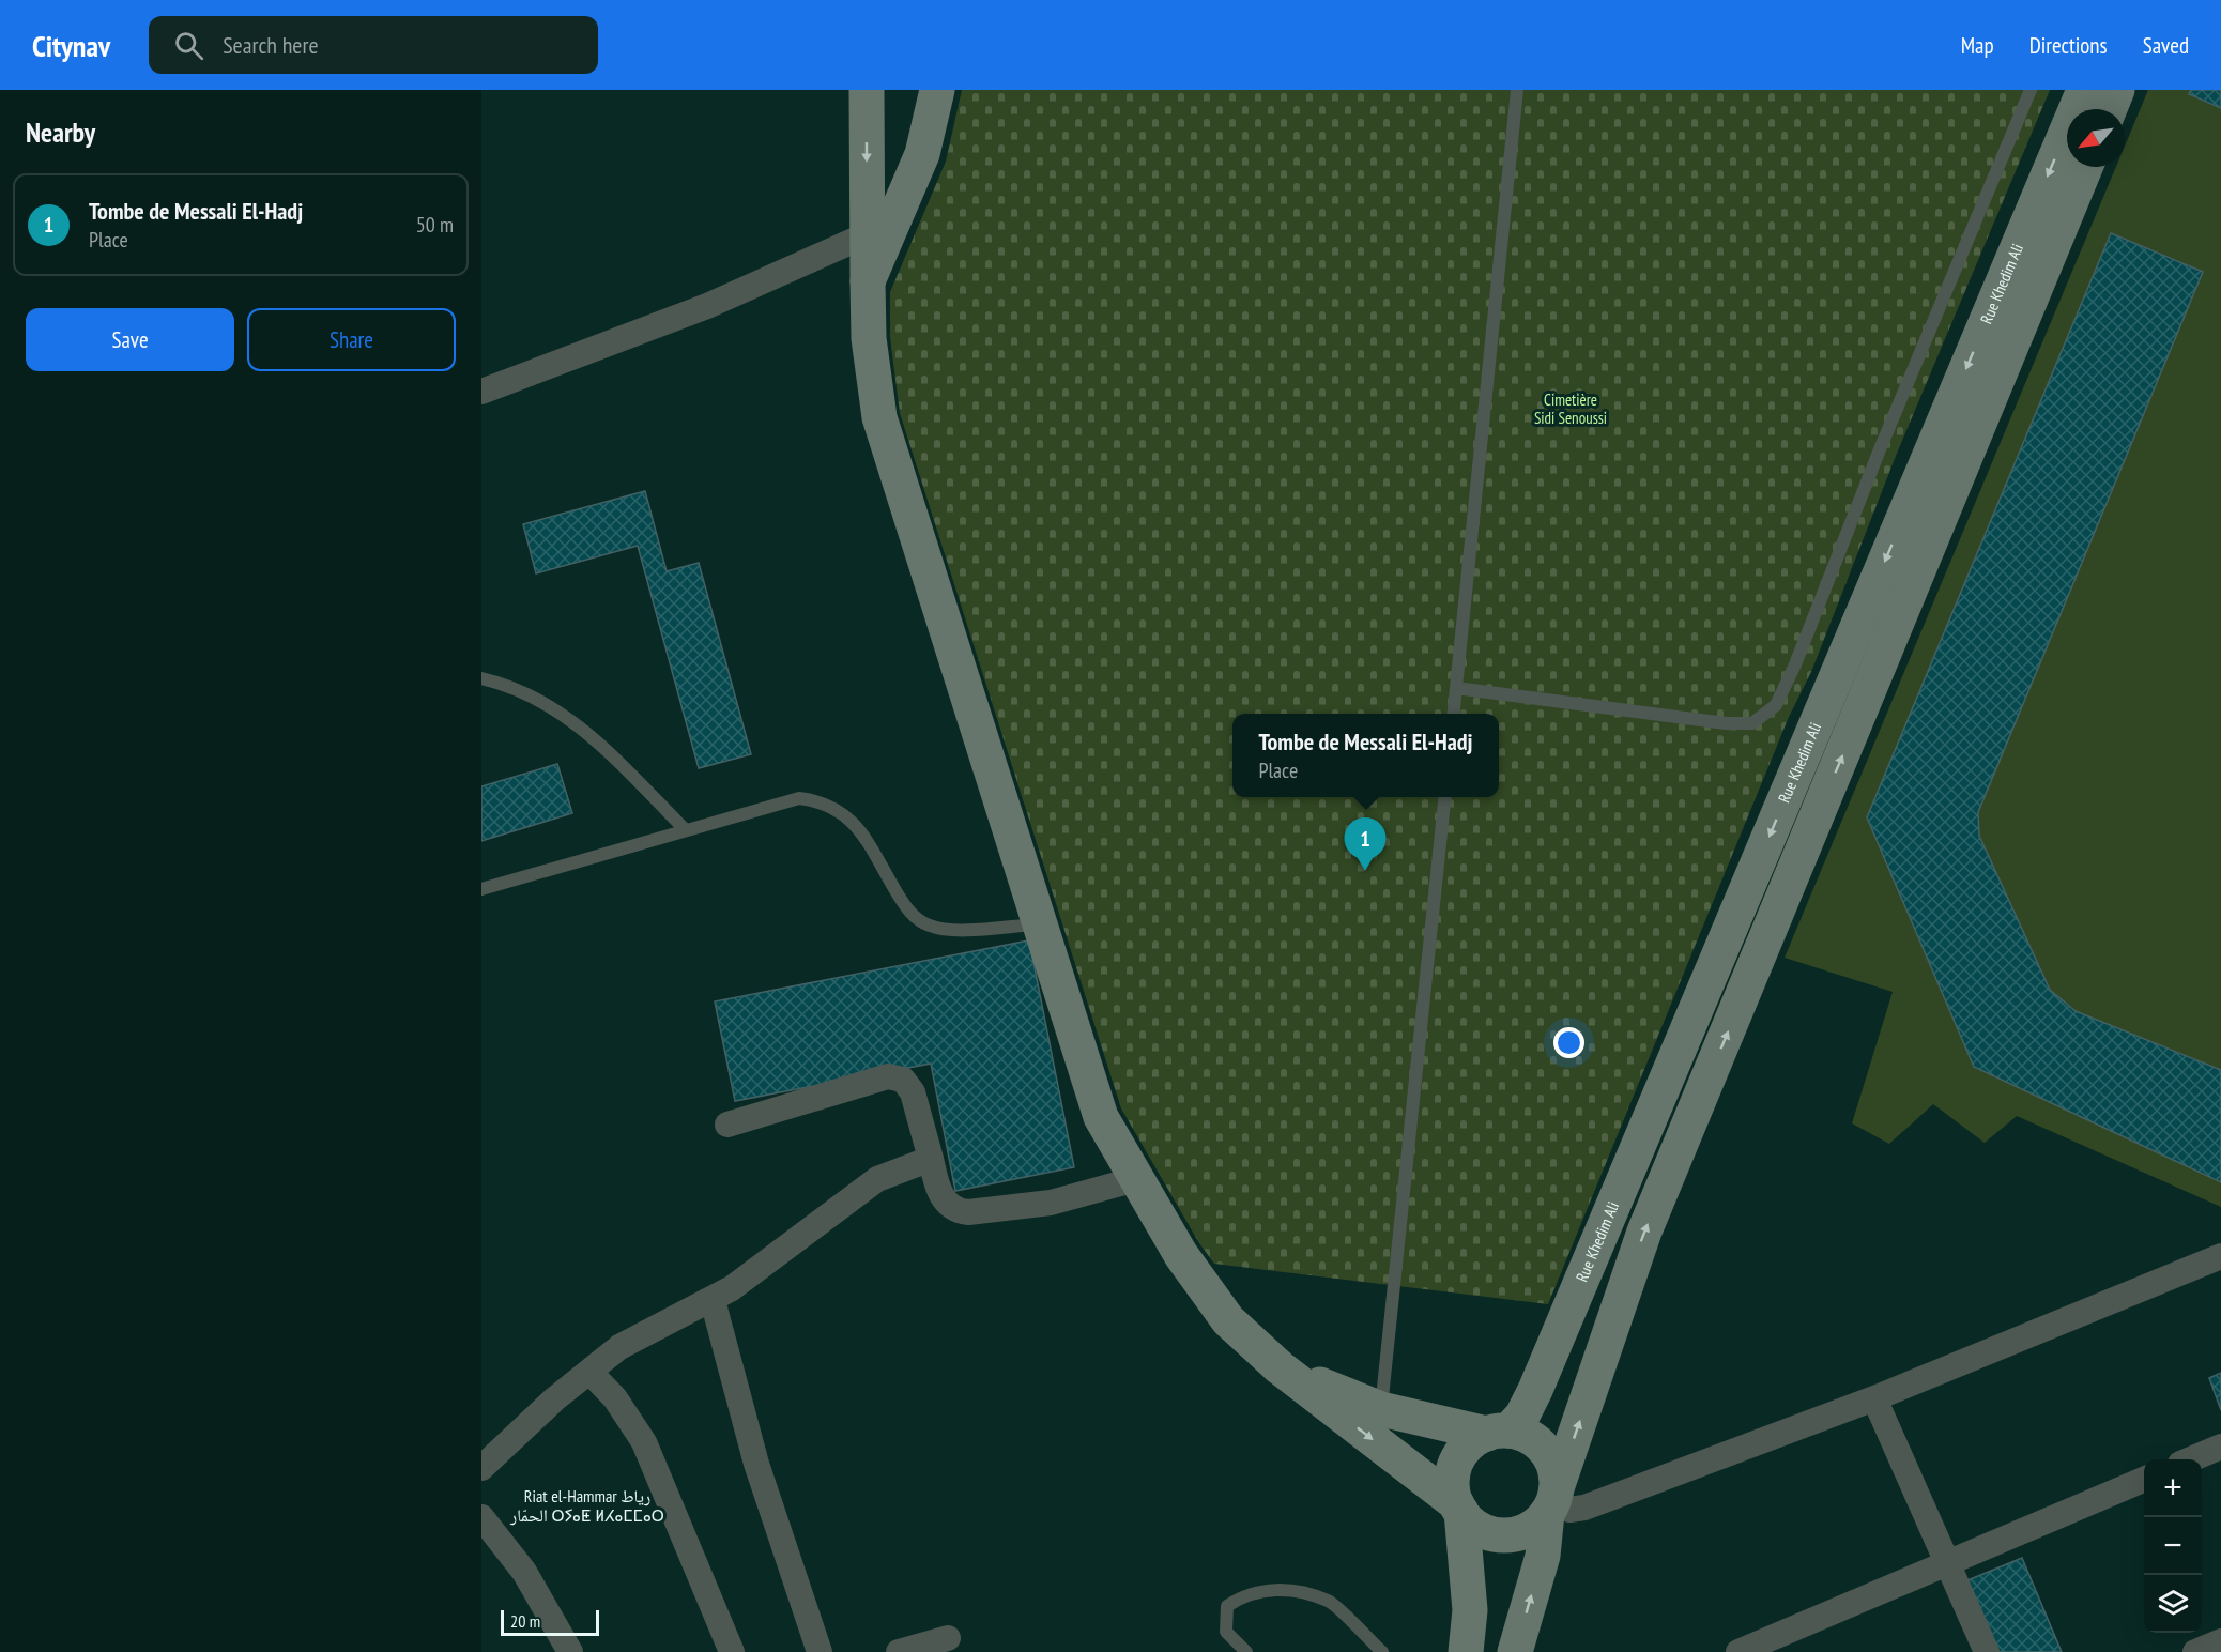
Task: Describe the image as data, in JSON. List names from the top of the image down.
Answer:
{
  "streets": {
    "main road": ["Rue Khedim Ali"]
  },
  "districts": ["Riat el-Hammar رياط الحمّار ⵔⵢⴰⵟ ⵍⵃⴰⵎⵎⴰⵔ"],
  "parks": ["Cimetière Sidi Senoussi"],
  "scale_bar": "20 m",
  "north": "bottom left",
  "page": {
    "header": "Citynav",
    "search": "Search here",
    "nav": ["Map", "Directions", "Saved"],
    "heading": "Nearby",
    "list": [
      {
        "mark": "1",
        "name": "Tombe de Messali El-Hadj",
        "note": "Place",
        "value": "50 m"
      }
    ],
    "buttons": ["Save", "Share"],
    "popup": ["Tombe de Messali El-Hadj", "Place"],
    "pins": "1",
    "map_buttons": ["+", "−"],
    "scale": "20 m"
  }
}
